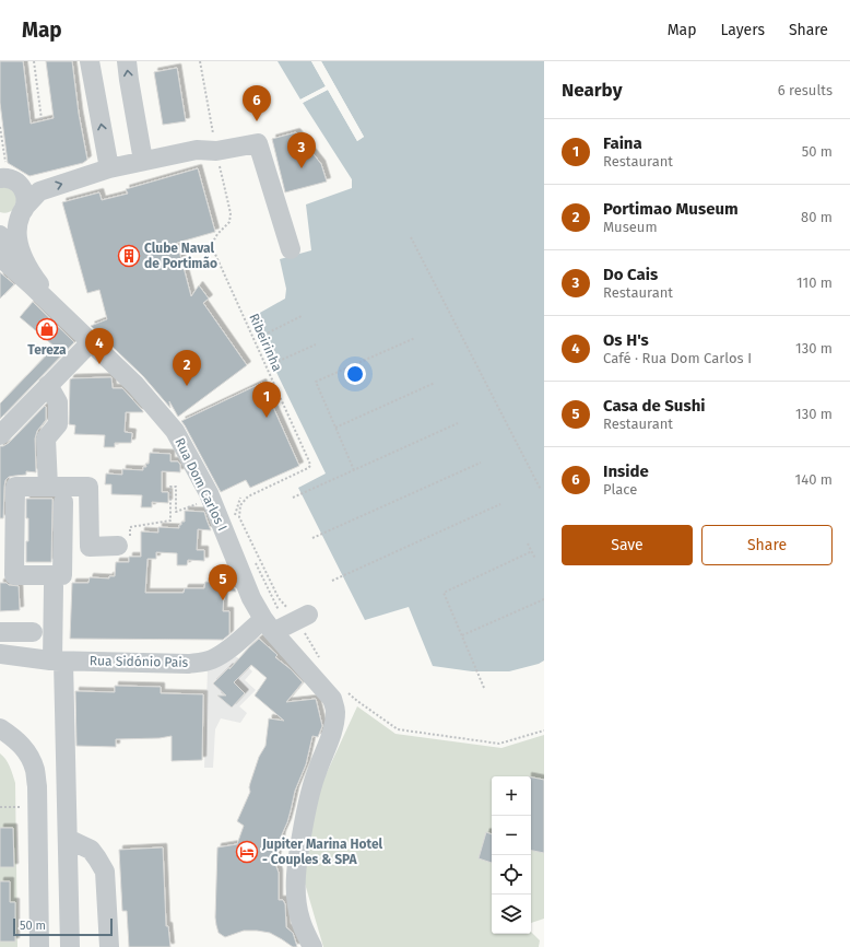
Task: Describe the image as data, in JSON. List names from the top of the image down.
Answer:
{
  "streets": {
    "street": ["Rua Dom Carlos I", "Rua Sidónio Pais"],
    "path": ["Ribeirinha"]
  },
  "crossings": [
    ["Ribeirinha", "Rua Dom Carlos I"],
    ["Ribeirinha", "Rua Sidónio Pais"],
    ["Rua Dom Carlos I", "Rua Sidónio Pais"]
  ],
  "places": {
    "building": ["Clube Naval de Portimão"],
    "shop": ["Tereza"],
    "hotel": ["Jupiter Marina Hotel - Couples & SPA"]
  },
  "scale_bar": "50 m",
  "page": {
    "header": "Map",
    "nav": ["Map", "Layers", "Share"],
    "heading": ["Nearby", "6 results"],
    "pins": [
      "6",
      "3",
      "4",
      "2",
      "1",
      "5"
    ],
    "list": [
      {
        "mark": "1",
        "name": "Faina",
        "note": "Restaurant",
        "value": "50 m"
      },
      {
        "mark": "2",
        "name": "Portimao Museum",
        "note": "Museum",
        "value": "80 m"
      },
      {
        "mark": "3",
        "name": "Do Cais",
        "note": "Restaurant",
        "value": "110 m"
      },
      {
        "mark": "4",
        "name": "Os H's",
        "note": "Café · Rua Dom Carlos I",
        "value": "130 m"
      },
      {
        "mark": "5",
        "name": "Casa de Sushi",
        "note": "Restaurant",
        "value": "130 m"
      },
      {
        "mark": "6",
        "name": "Inside",
        "note": "Place",
        "value": "140 m"
      }
    ],
    "buttons": ["Save", "Share"],
    "map_buttons": ["+", "−"],
    "scale": "50 m"
  }
}
